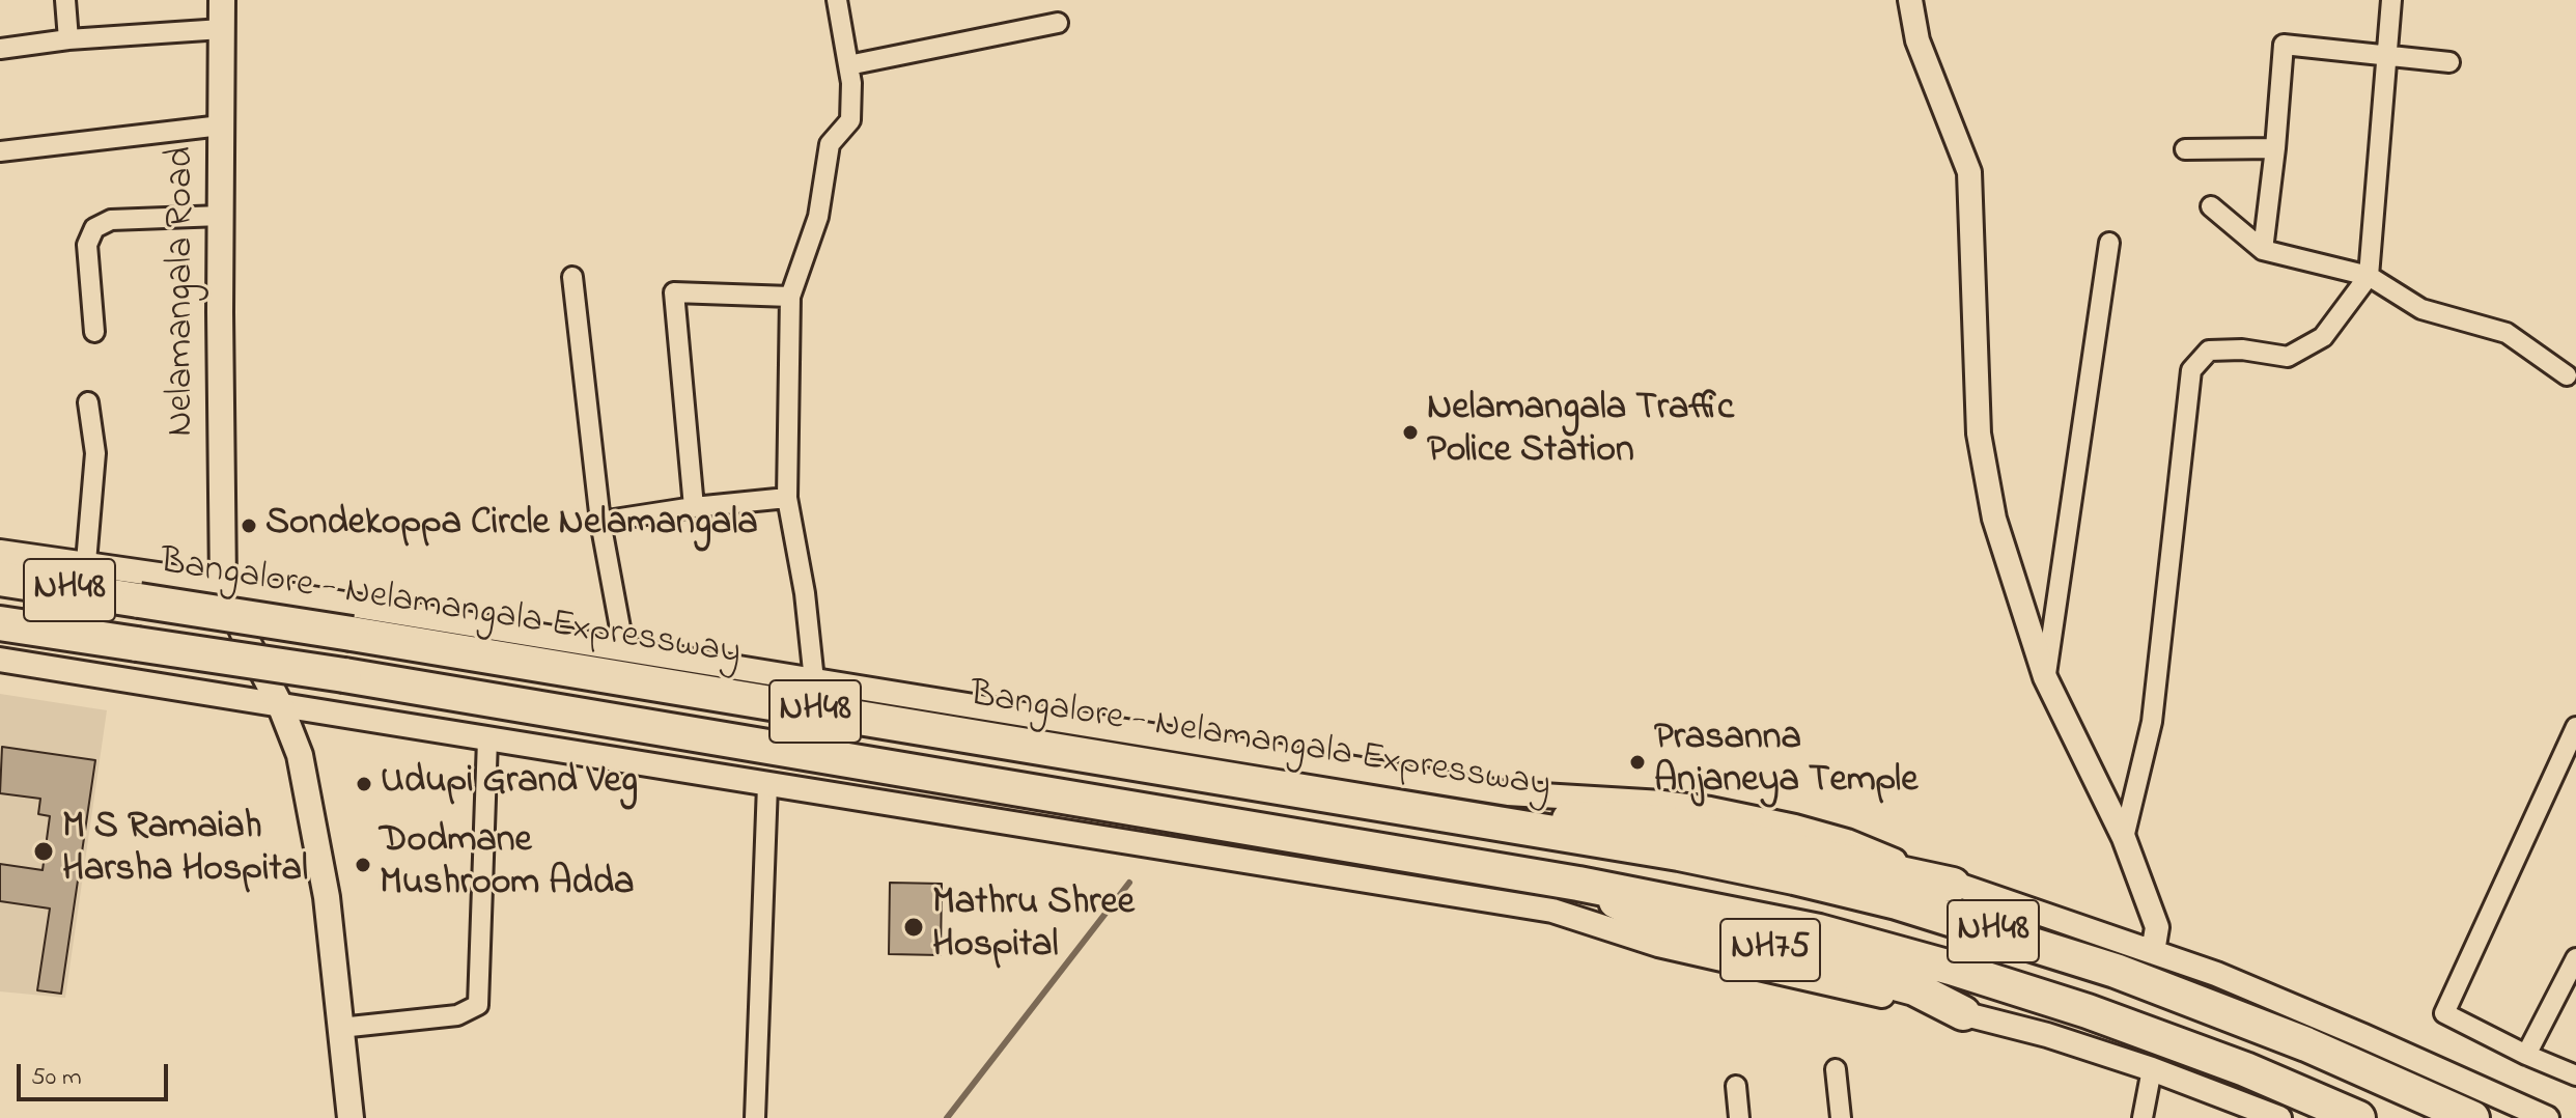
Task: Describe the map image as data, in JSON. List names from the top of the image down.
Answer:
{
  "streets": {
    "highway": ["NH48", "Bangalore - Nelamangala Expressway", "NH75"],
    "main road": ["Nelamangala Road"]
  },
  "crossings": [
    ["NH48", "NH75"]
  ],
  "places": [
    "Nelamangala Traffic Police Station",
    "Sondekoppa Circle Nelamangala",
    "Prasanna Anjaneya Temple",
    "Udupi Grand Veg",
    "M S Ramaiah Harsha Hospital",
    "Dodmane Mushroom Adda",
    "Mathru Shree Hospital"
  ],
  "scale_bar": "50 m"
}
